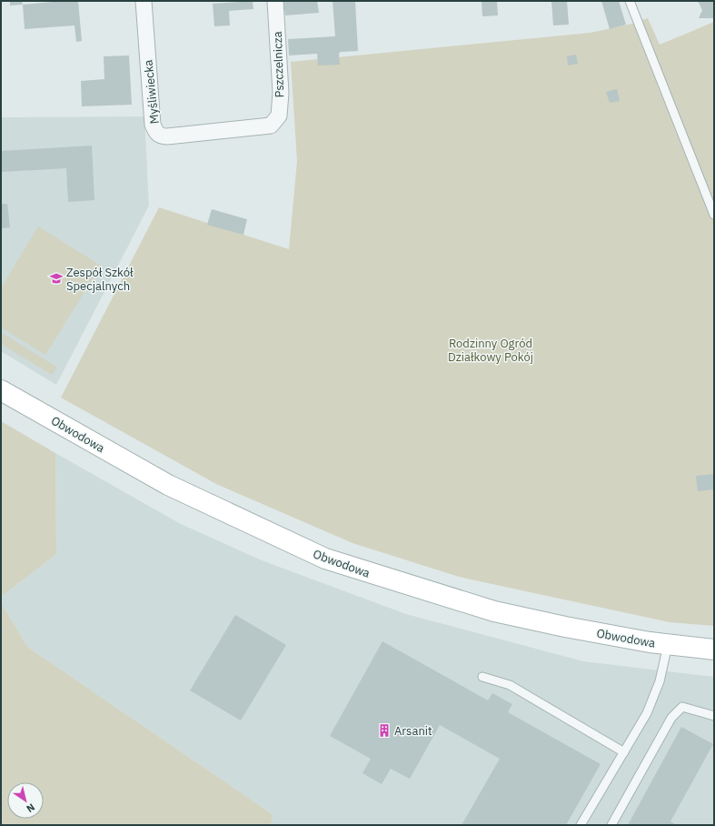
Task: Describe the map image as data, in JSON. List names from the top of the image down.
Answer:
{
  "streets": {
    "street": ["Pszczelnicza", "Myśliwiecka", "Obwodowa"]
  },
  "crossings": [
    ["Pszczelnicza", "Myśliwiecka"]
  ],
  "parks": ["Rodzinny Ogród Działkowy Pokój"],
  "places": {
    "school or university": ["Zespół Szkół Specjalnych"],
    "building": ["Arsanit"]
  },
  "north": "bottom right"
}
